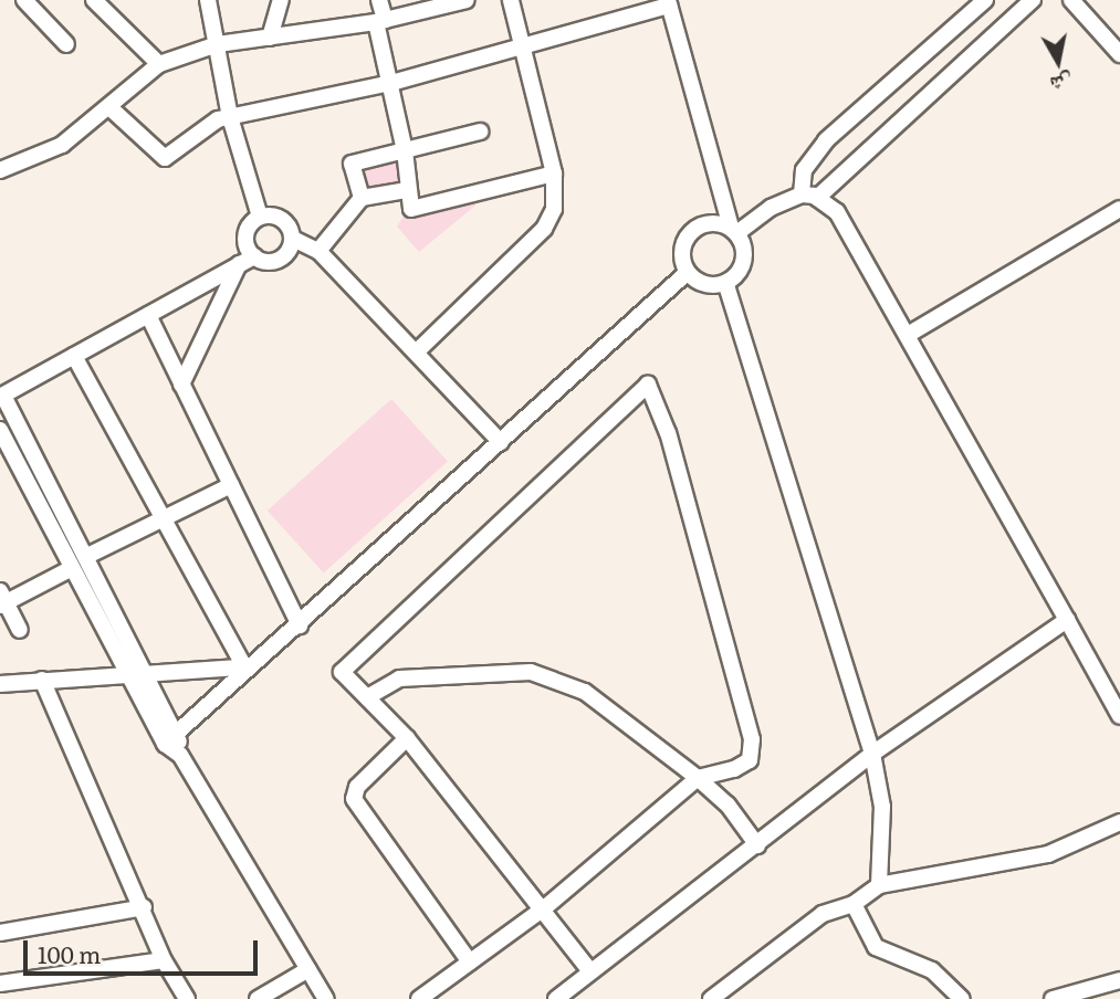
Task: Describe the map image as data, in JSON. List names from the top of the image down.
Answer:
{
  "scale_bar": "100 m",
  "north": "bottom"
}
